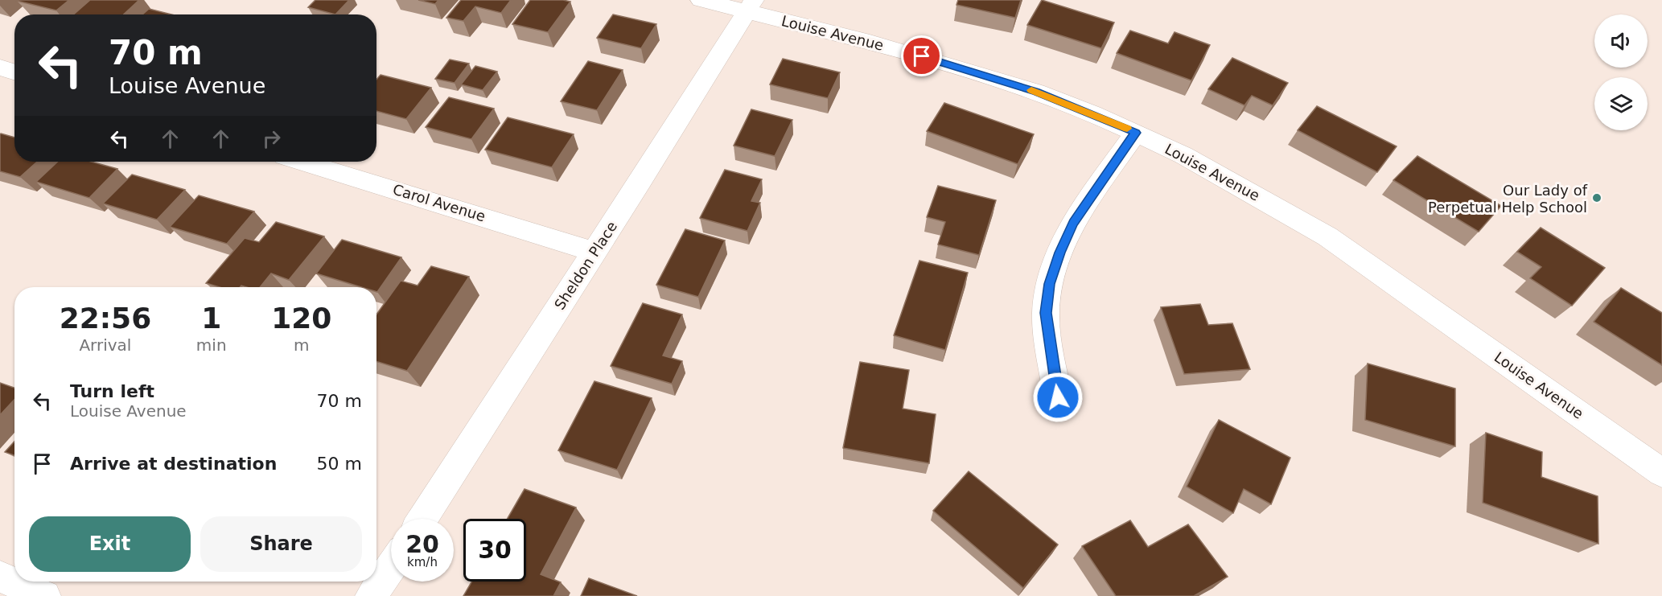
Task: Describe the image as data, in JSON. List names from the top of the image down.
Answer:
{
  "streets": {
    "street": ["Louise Avenue", "Carol Avenue", "Sheldon Place"]
  },
  "crossings": [
    ["Louise Avenue", "Sheldon Place"],
    ["Carol Avenue", "Sheldon Place"]
  ],
  "places": ["Our Lady of Perpetual Help School"],
  "page": {
    "turn": ["70 m", "Louise Avenue"],
    "eta": [
      "22:56",
      "Arrival",
      "1",
      "min",
      "120",
      "m"
    ],
    "list": [
      {
        "name": "Turn left",
        "note": "Louise Avenue",
        "value": "70 m"
      },
      {
        "name": "Arrive at destination",
        "value": "50 m"
      }
    ],
    "buttons": ["Exit", "Share"],
    "speed": "20 km/h",
    "limit": "30"
  }
}
